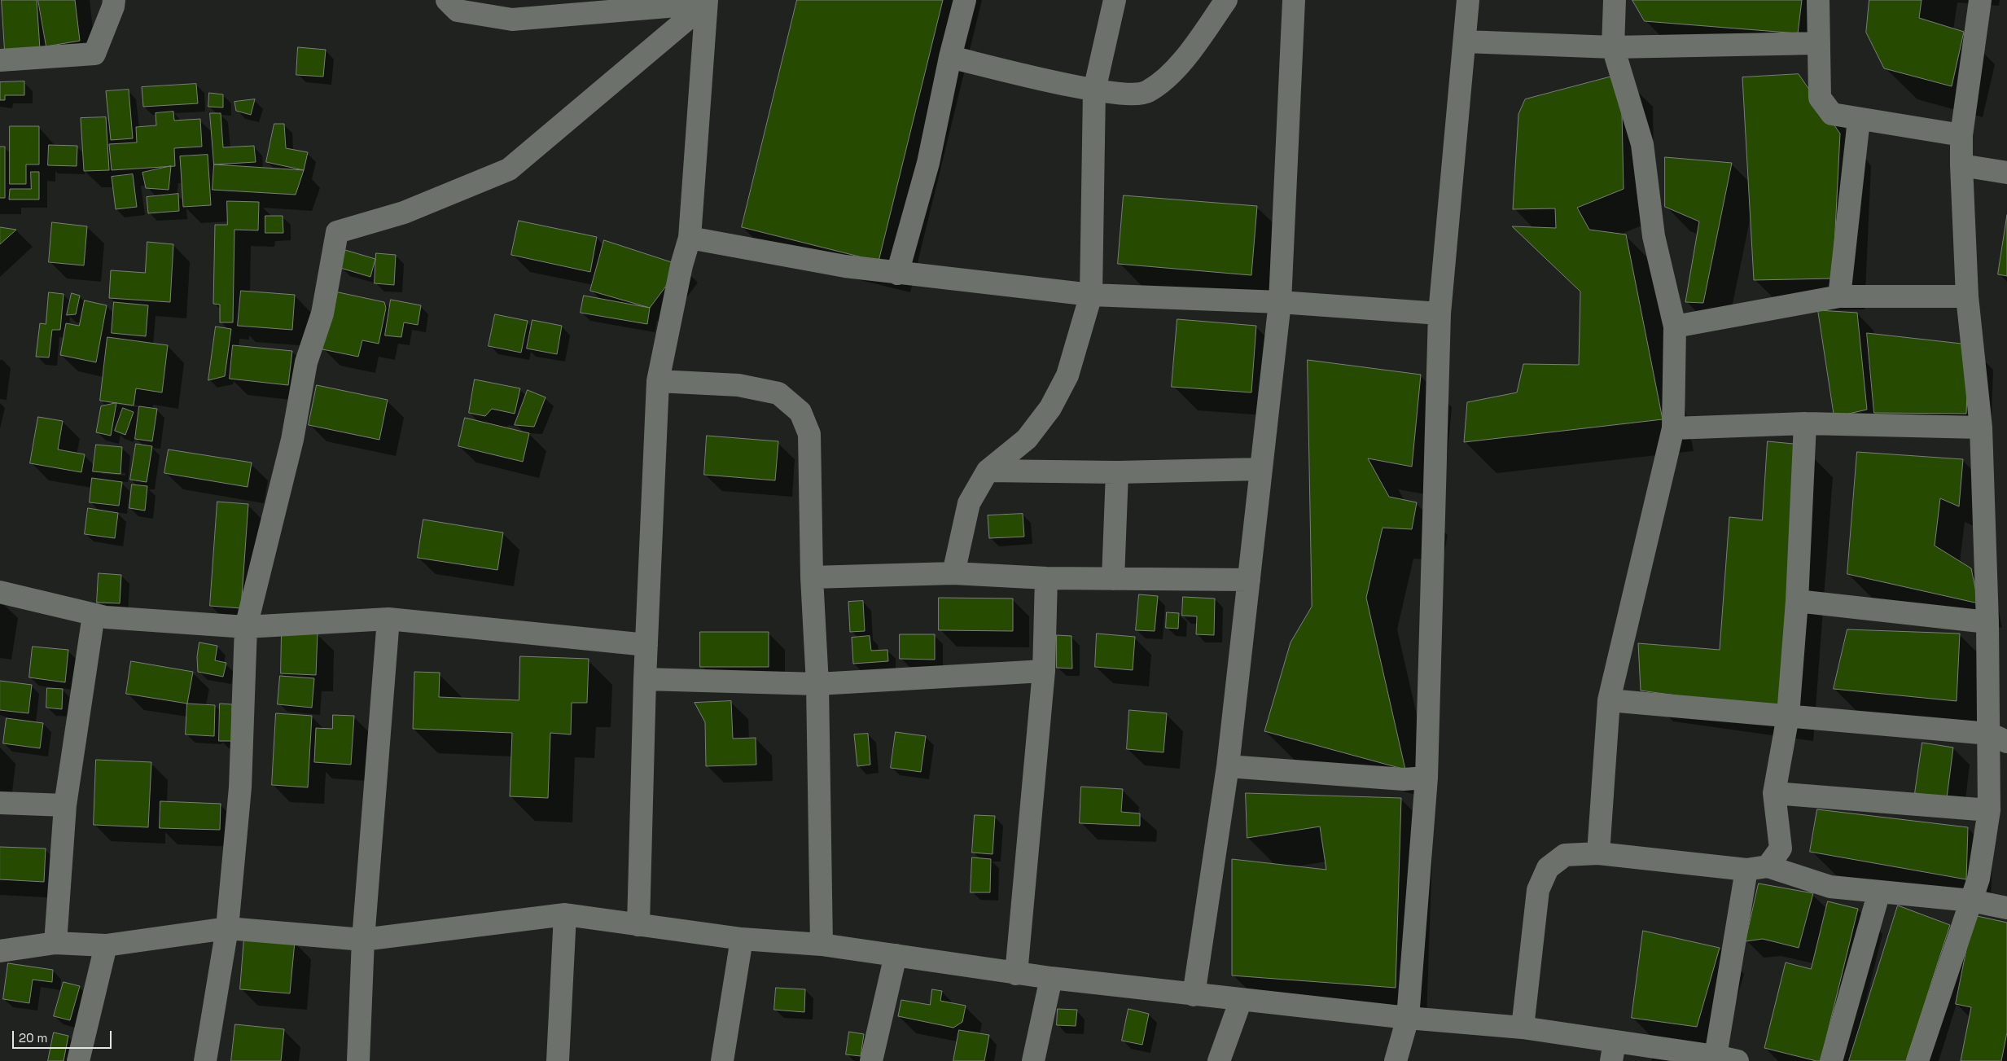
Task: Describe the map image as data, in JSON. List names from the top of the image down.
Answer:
{
  "scale_bar": "20 m"
}
